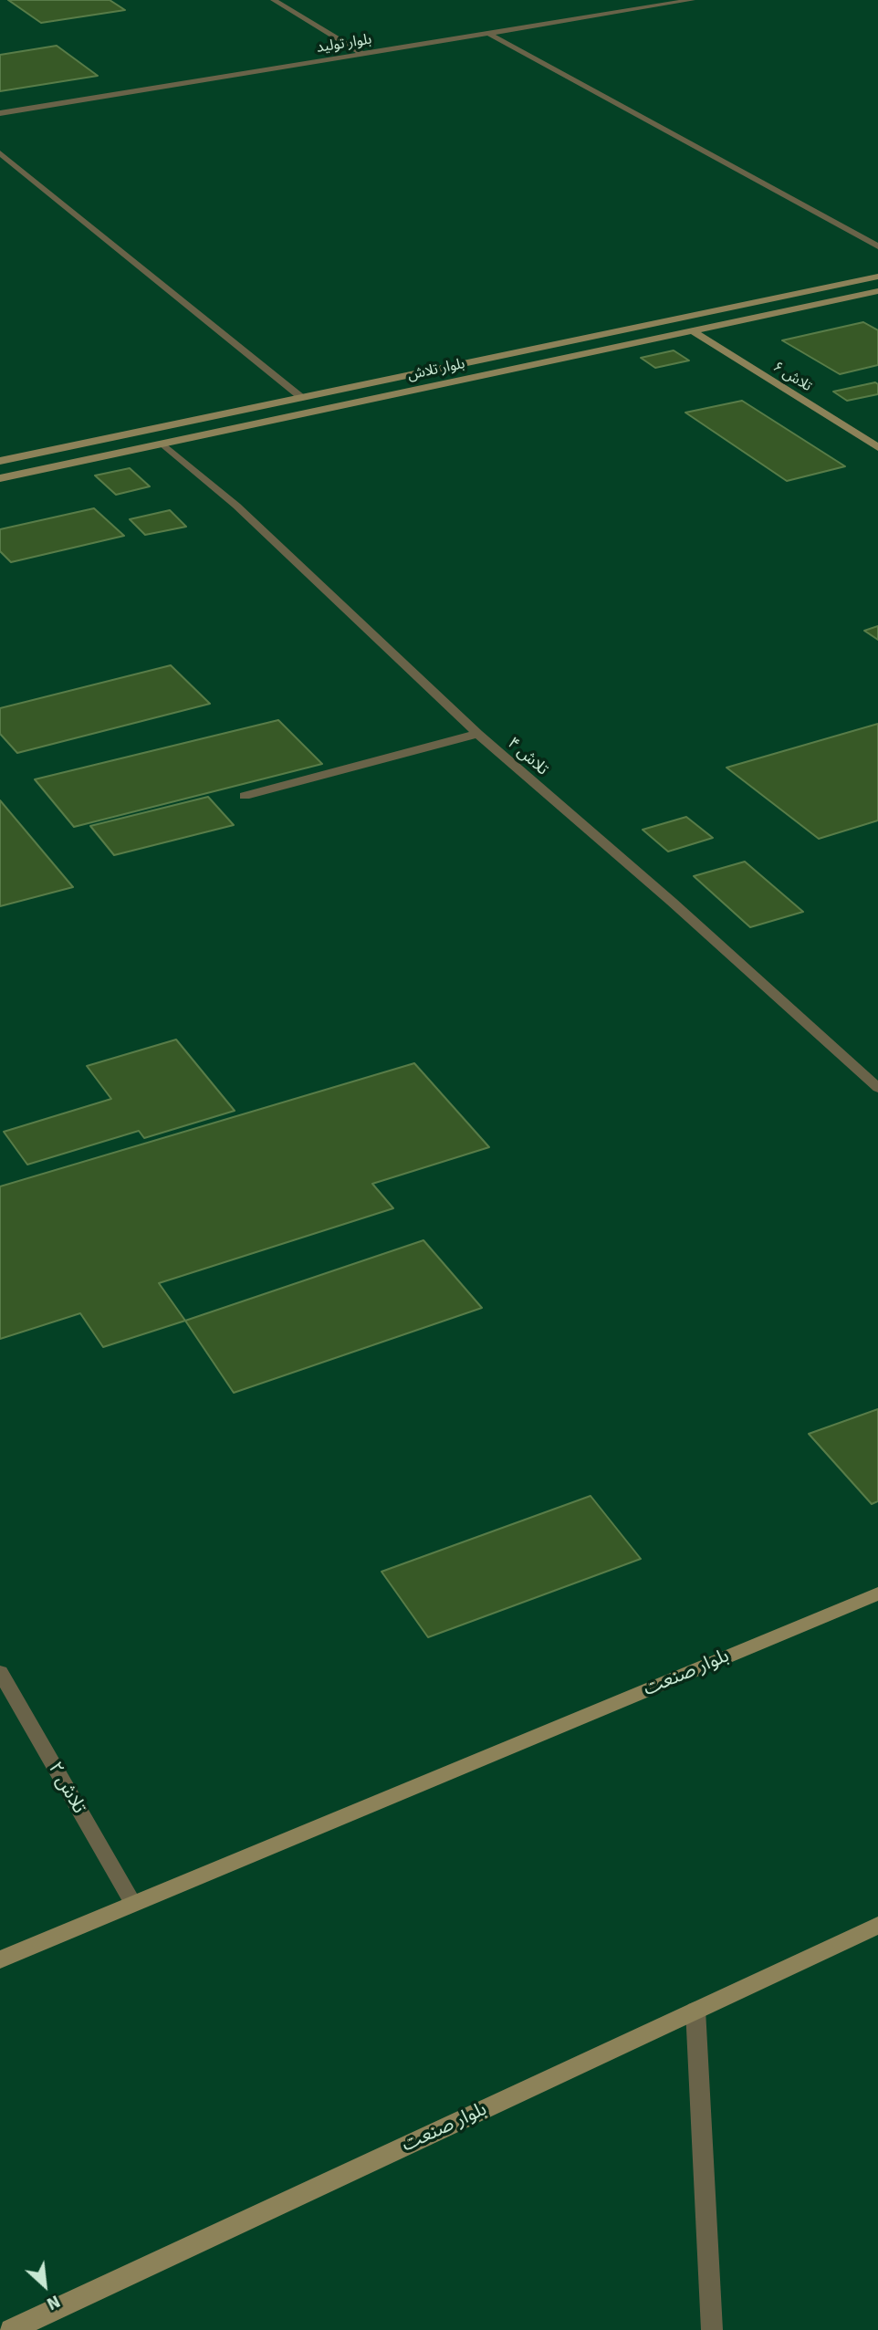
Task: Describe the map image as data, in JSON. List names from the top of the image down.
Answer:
{
  "streets": {
    "street": ["بلوار تلاش", "تلاش ۶", "بلوار صنعت"],
    "lane": ["بلوار تولید", "تلاش ۴", "تلاش ۲"]
  },
  "crossings": [
    ["بلوار تلاش", "تلاش ۶"],
    ["بلوار تلاش", "تلاش ۴"],
    ["بلوار صنعت", "تلاش ۲"]
  ],
  "north": "bottom right"
}
